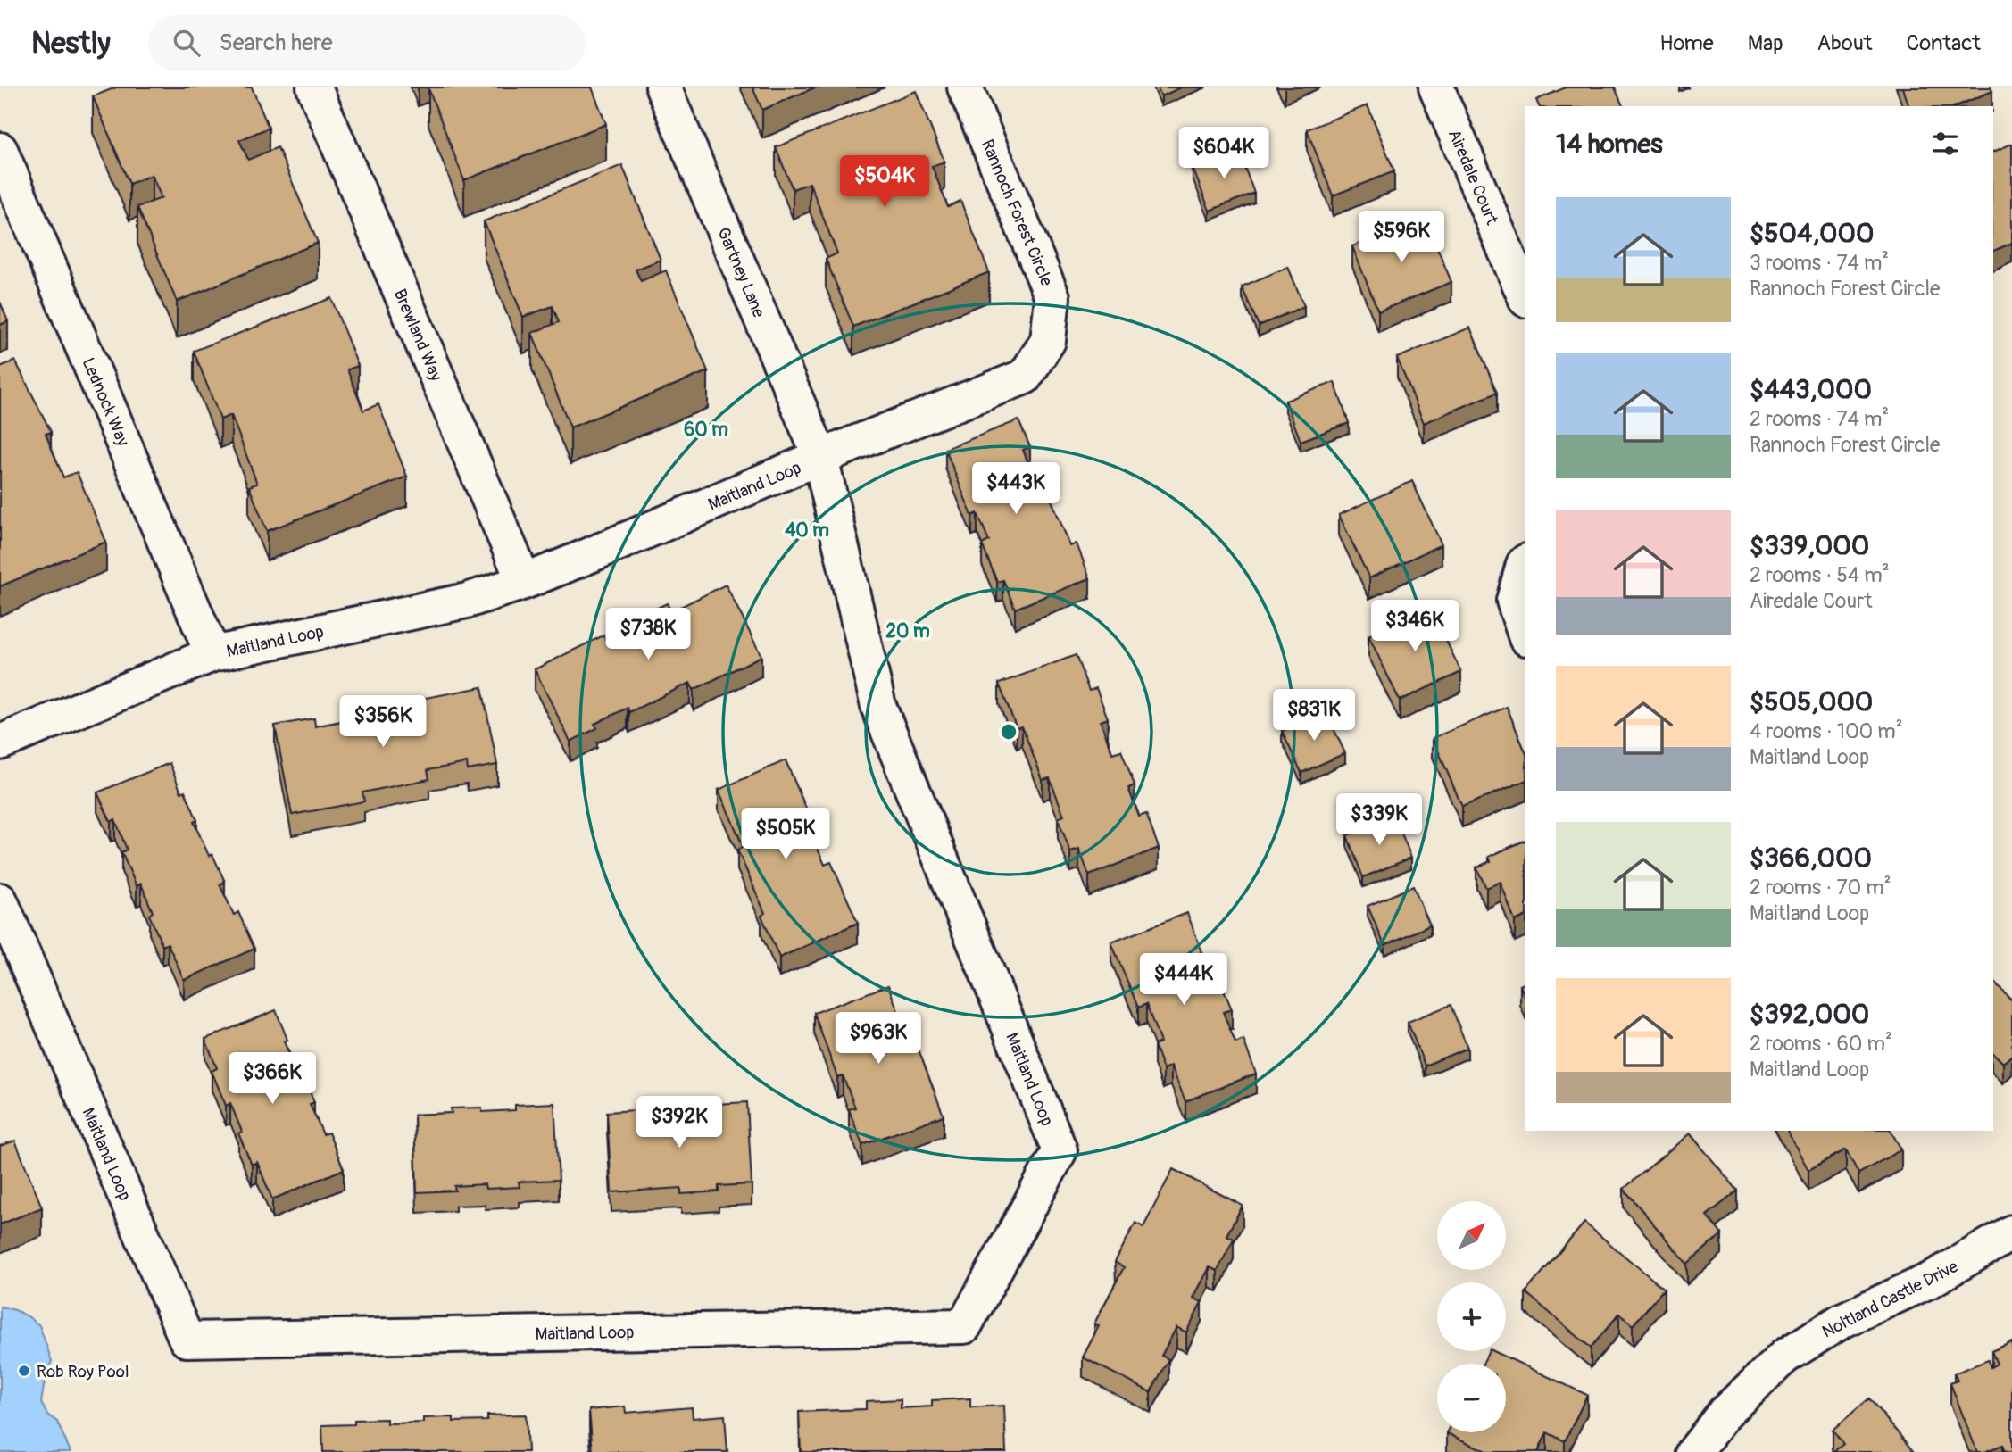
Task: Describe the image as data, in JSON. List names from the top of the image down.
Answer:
{
  "streets": {
    "street": [
      "Airedale Court",
      "Rannoch Forest Circle",
      "Gartney Lane",
      "Brewland Way",
      "Lednock Way",
      "Maitland Loop",
      "Noltland Castle Drive"
    ]
  },
  "crossings": [
    ["Rannoch Forest Circle", "Gartney Lane"],
    ["Rannoch Forest Circle", "Maitland Loop"],
    ["Gartney Lane", "Maitland Loop"],
    ["Brewland Way", "Maitland Loop"],
    ["Lednock Way", "Maitland Loop"]
  ],
  "places": ["Rob Roy Pool"],
  "north": "top right",
  "page": {
    "header": "Nestly",
    "search": "Search here",
    "nav": [
      "Home",
      "Map",
      "About",
      "Contact"
    ],
    "heading": "14 homes",
    "price": [
      "$604K",
      "$504K",
      "$596K",
      "$443K",
      "$346K",
      "$738K",
      "$831K",
      "$356K",
      "$339K",
      "$505K",
      "$444K",
      "$963K",
      "$366K",
      "$392K"
    ],
    "list": [
      {
        "name": "$504,000",
        "note": "3 rooms · 74 m² · Rannoch Forest Circle"
      },
      {
        "name": "$443,000",
        "note": "2 rooms · 74 m² · Rannoch Forest Circle"
      },
      {
        "name": "$339,000",
        "note": "2 rooms · 54 m² · Airedale Court"
      },
      {
        "name": "$505,000",
        "note": "4 rooms · 100 m² · Maitland Loop"
      },
      {
        "name": "$366,000",
        "note": "2 rooms · 70 m² · Maitland Loop"
      },
      {
        "name": "$392,000",
        "note": "2 rooms · 60 m² · Maitland Loop"
      }
    ],
    "map_buttons": ["+", "−"]
  },
  "rings": ["60 m", "40 m", "20 m"]
}
